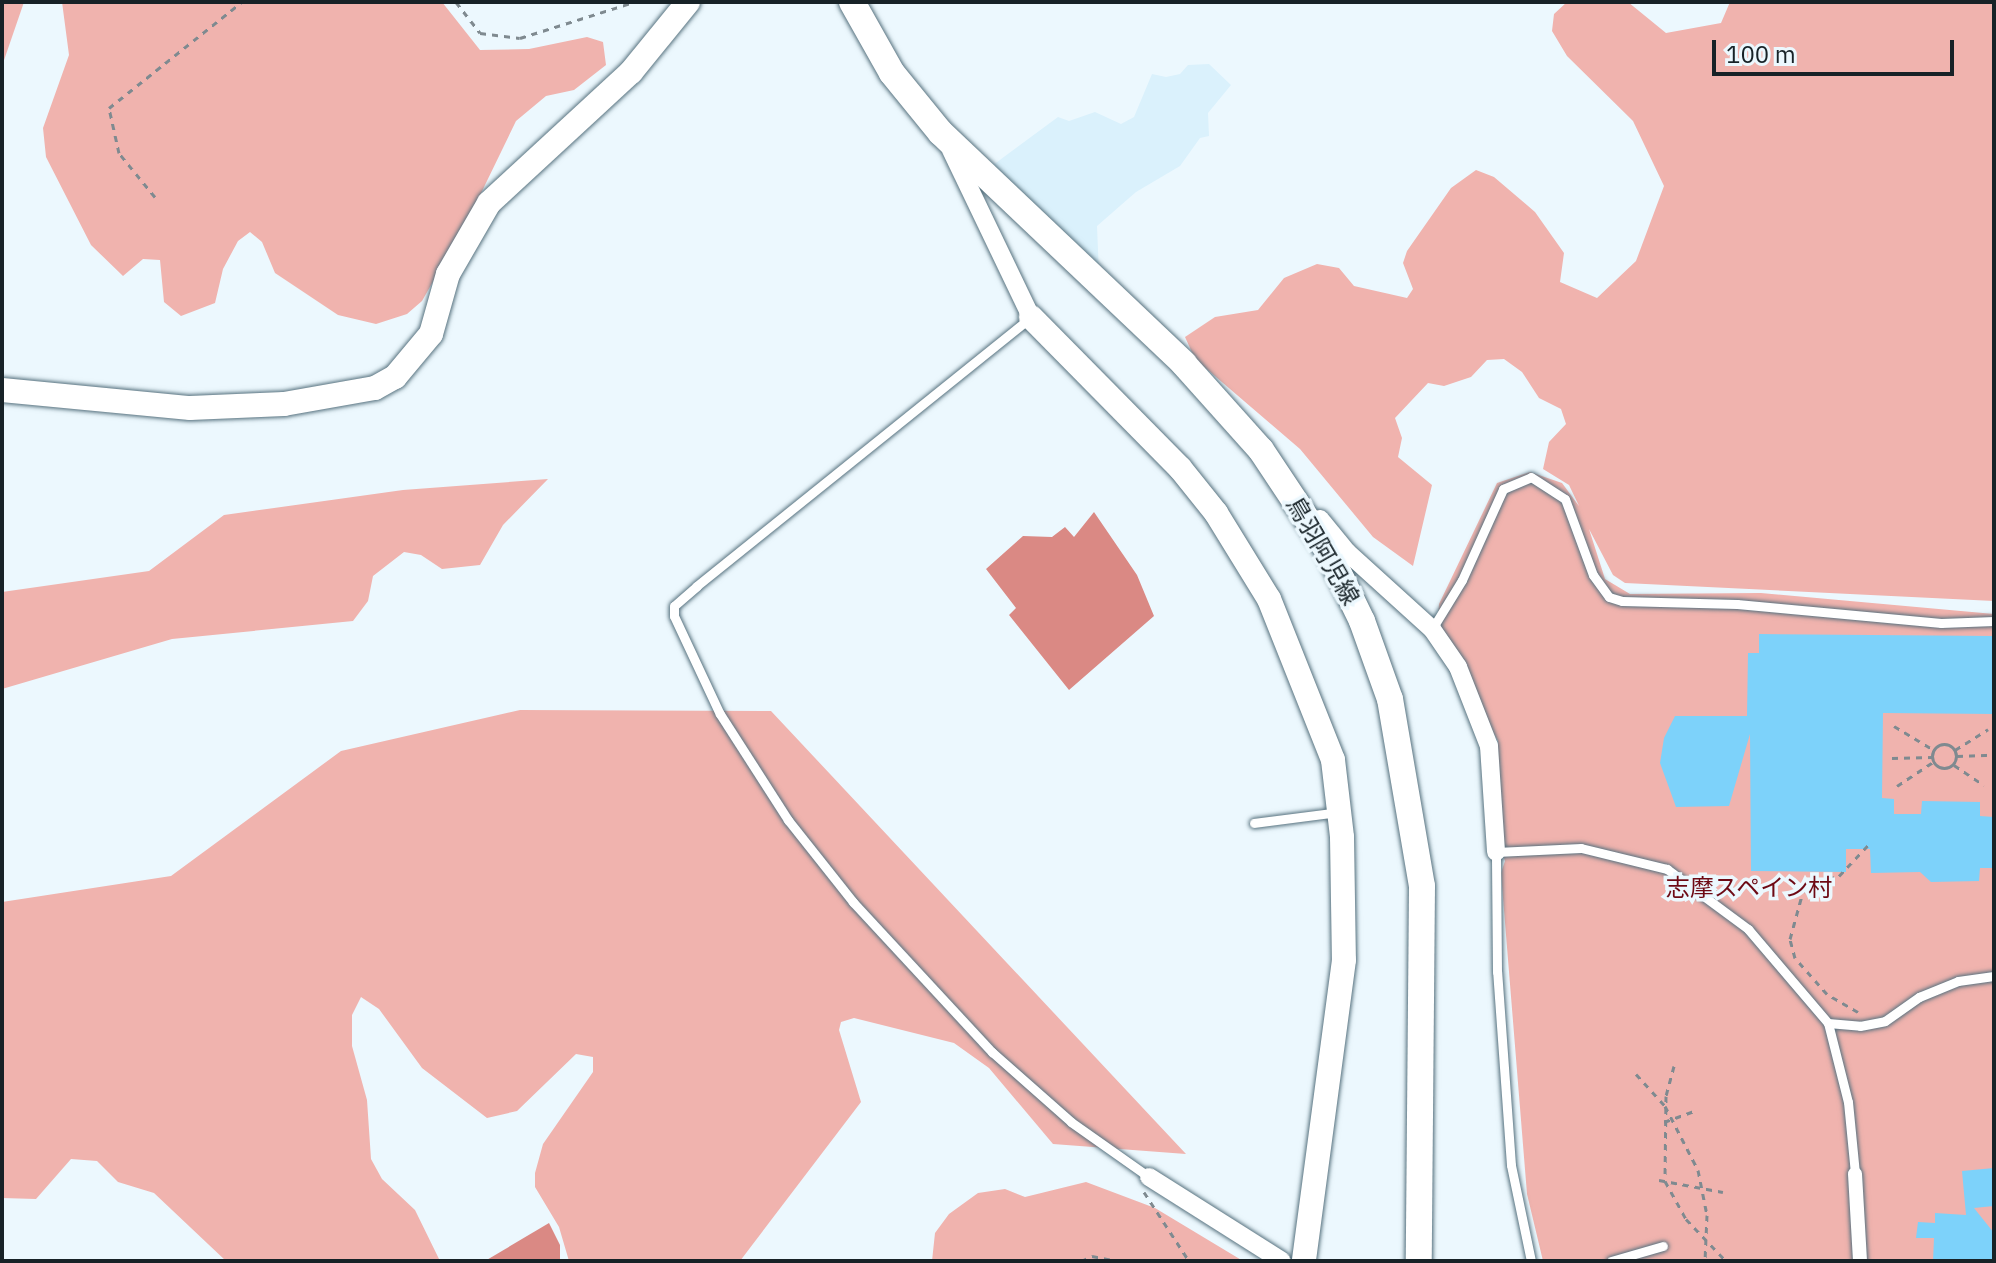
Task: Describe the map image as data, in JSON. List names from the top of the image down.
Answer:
{
  "streets": {
    "main road": ["鳥羽阿児線"]
  },
  "parks": ["志摩スペイン村"],
  "scale_bar": "100 m"
}
